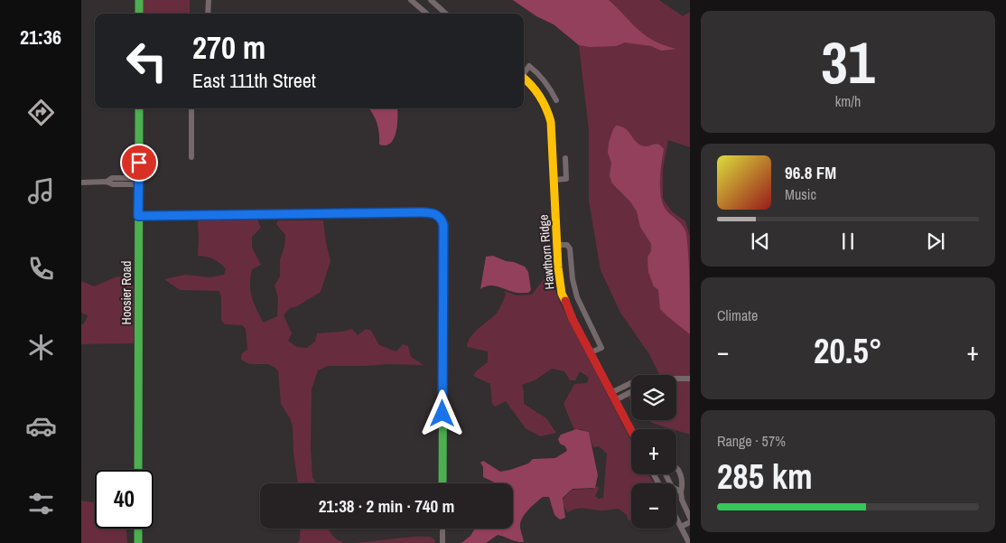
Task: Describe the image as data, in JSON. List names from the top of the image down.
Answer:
{
  "streets": {
    "street": ["Hawthorn Ridge", "Hoosier Road"]
  },
  "page": {
    "tabs": "21:36",
    "tile": [
      ["31", "km/h"],
      "Climate",
      ["Range · 57%", "285 km"]
    ],
    "turn": ["270 m", "East 111th Street"],
    "song": ["96.8 FM", "Music"],
    "heat": ["−", "20.5°", "+"],
    "map_buttons": ["+", "−"],
    "limit": "40",
    "trip": "21:38 · 2 min · 740 m"
  }
}
